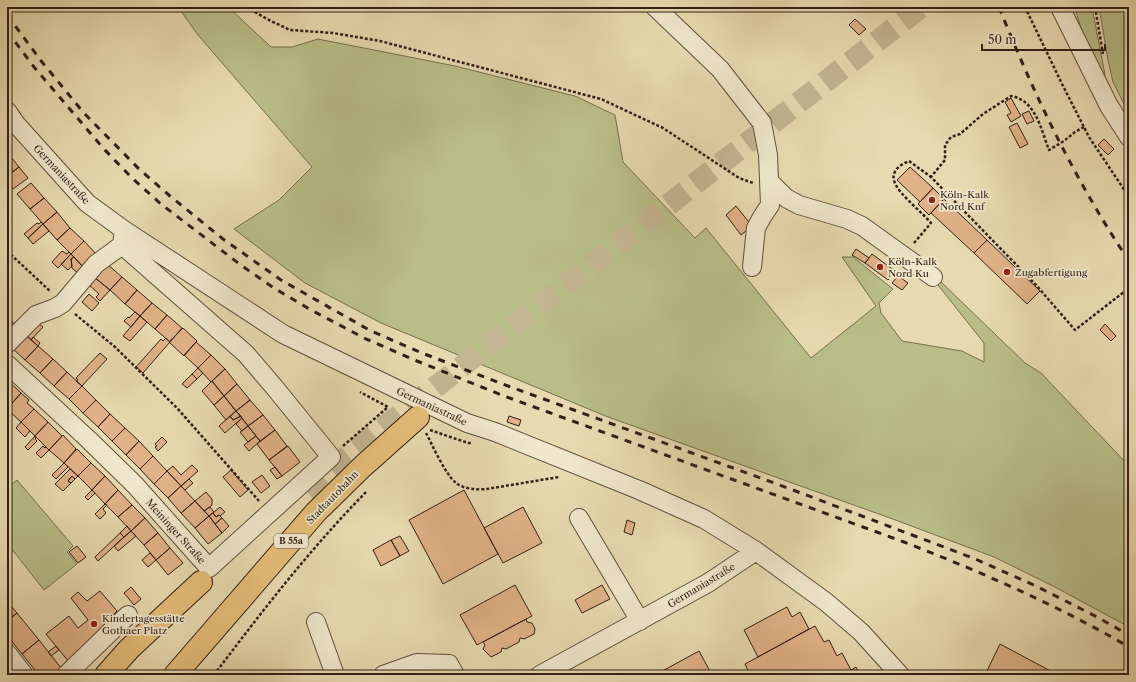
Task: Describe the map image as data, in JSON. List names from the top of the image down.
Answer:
{
  "streets": {
    "highway": ["Stadtautobahn", "B 55a"],
    "street": ["Germaniastraße", "Meininger Straße"]
  },
  "crossings": [
    ["Germaniastraße", "Meininger Straße"]
  ],
  "places": [
    "Köln-Kalk Nord Knf",
    "Köln-Kalk Nord Ku",
    "Zugabfertigung",
    "Kindertagesstätte Gothaer Platz"
  ],
  "scale_bar": "50 m"
}
